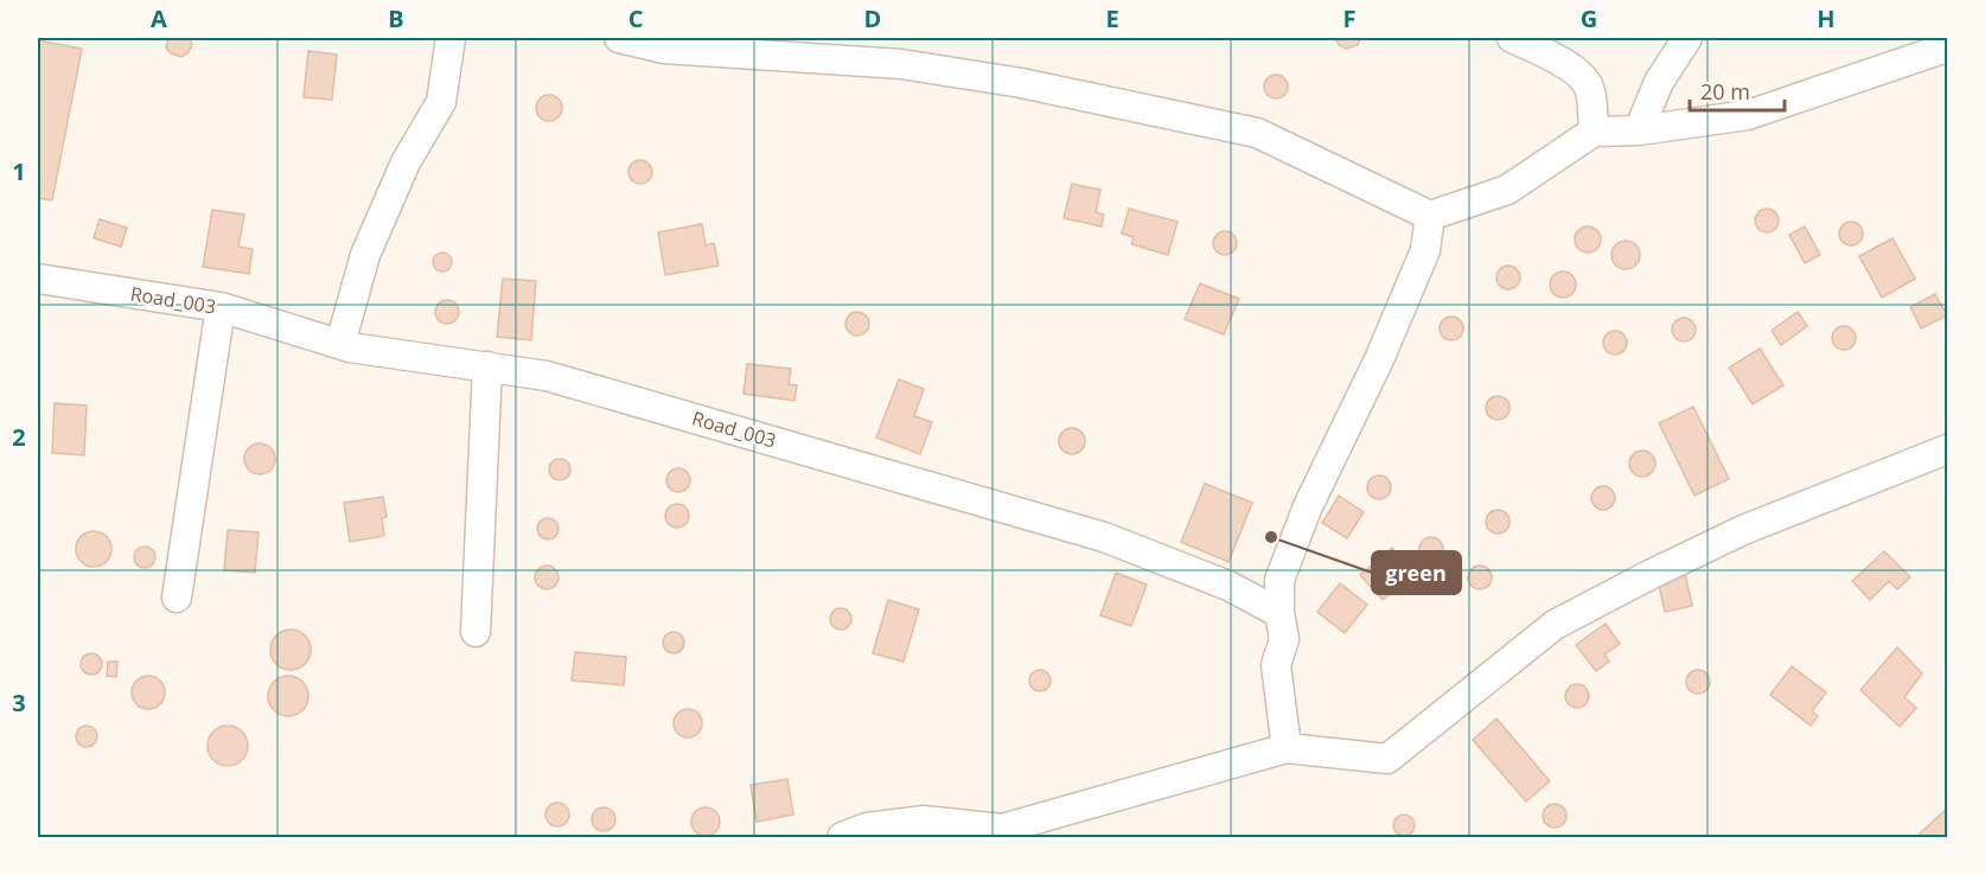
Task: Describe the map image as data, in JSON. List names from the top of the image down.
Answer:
{
  "streets": {
    "street": ["Road_003"]
  },
  "places": ["green"],
  "scale_bar": "20 m",
  "grid": {
    "columns": [
      "A",
      "B",
      "C",
      "D",
      "E",
      "F",
      "G",
      "H"
    ],
    "rows": ["1", "2", "3"]
  }
}
